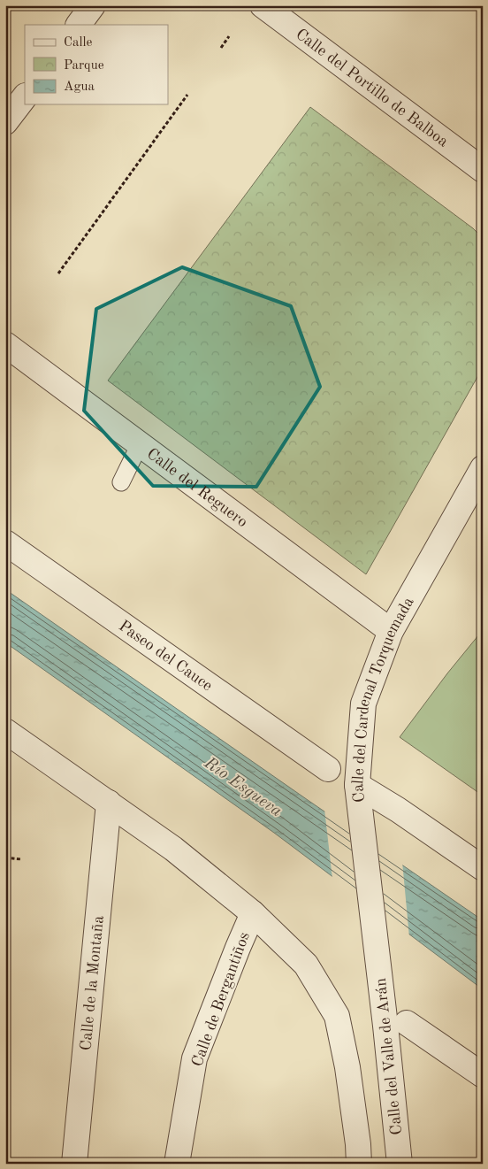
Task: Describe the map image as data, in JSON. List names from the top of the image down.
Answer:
{
  "streets": {
    "street": [
      "Calle del Portillo de Balboa",
      "Calle del Reguero",
      "Paseo del Cauce",
      "Calle del Cardenal Torquemada",
      "Calle de la Montaña",
      "Calle de Bergantiños",
      "Calle del Valle de Arán"
    ]
  },
  "crossings": [
    ["Calle del Reguero", "Calle del Cardenal Torquemada"],
    ["Calle del Cardenal Torquemada", "Calle del Valle de Arán"]
  ],
  "water": ["Río Esgueva"],
  "legend": ["Calle", "Parque", "Agua"]
}
